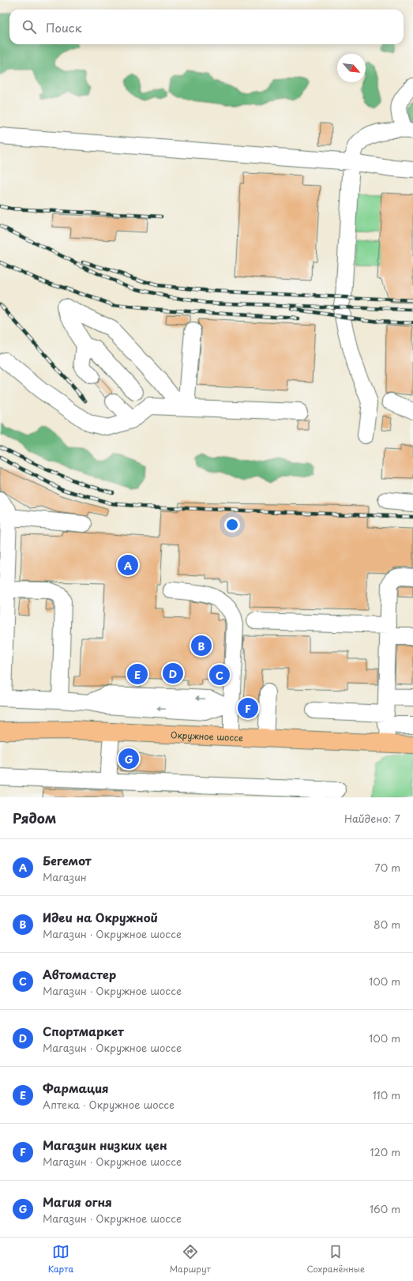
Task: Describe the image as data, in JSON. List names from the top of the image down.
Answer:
{
  "streets": {
    "main road": ["Окружное шоссе"]
  },
  "north": "bottom right",
  "page": {
    "search": "Поиск",
    "pins": [
      "A",
      "B",
      "D",
      "E",
      "C",
      "F",
      "G"
    ],
    "heading": ["Рядом", "Найдено: 7"],
    "list": [
      {
        "mark": "A",
        "name": "Бегемот",
        "note": "Магазин",
        "value": "70 m"
      },
      {
        "mark": "B",
        "name": "Идеи на Окружной",
        "note": "Магазин · Окружное шоссе",
        "value": "80 m"
      },
      {
        "mark": "C",
        "name": "Автомастер",
        "note": "Магазин · Окружное шоссе",
        "value": "100 m"
      },
      {
        "mark": "D",
        "name": "Спортмаркет",
        "note": "Магазин · Окружное шоссе",
        "value": "100 m"
      },
      {
        "mark": "E",
        "name": "Фармация",
        "note": "Аптека · Окружное шоссе",
        "value": "110 m"
      },
      {
        "mark": "F",
        "name": "Магазин низких цен",
        "note": "Магазин · Окружное шоссе",
        "value": "120 m"
      },
      {
        "mark": "G",
        "name": "Магия огня",
        "note": "Магазин · Окружное шоссе",
        "value": "160 m"
      }
    ],
    "nav": ["Карта", "Маршрут", "Сохранённые"]
  }
}
